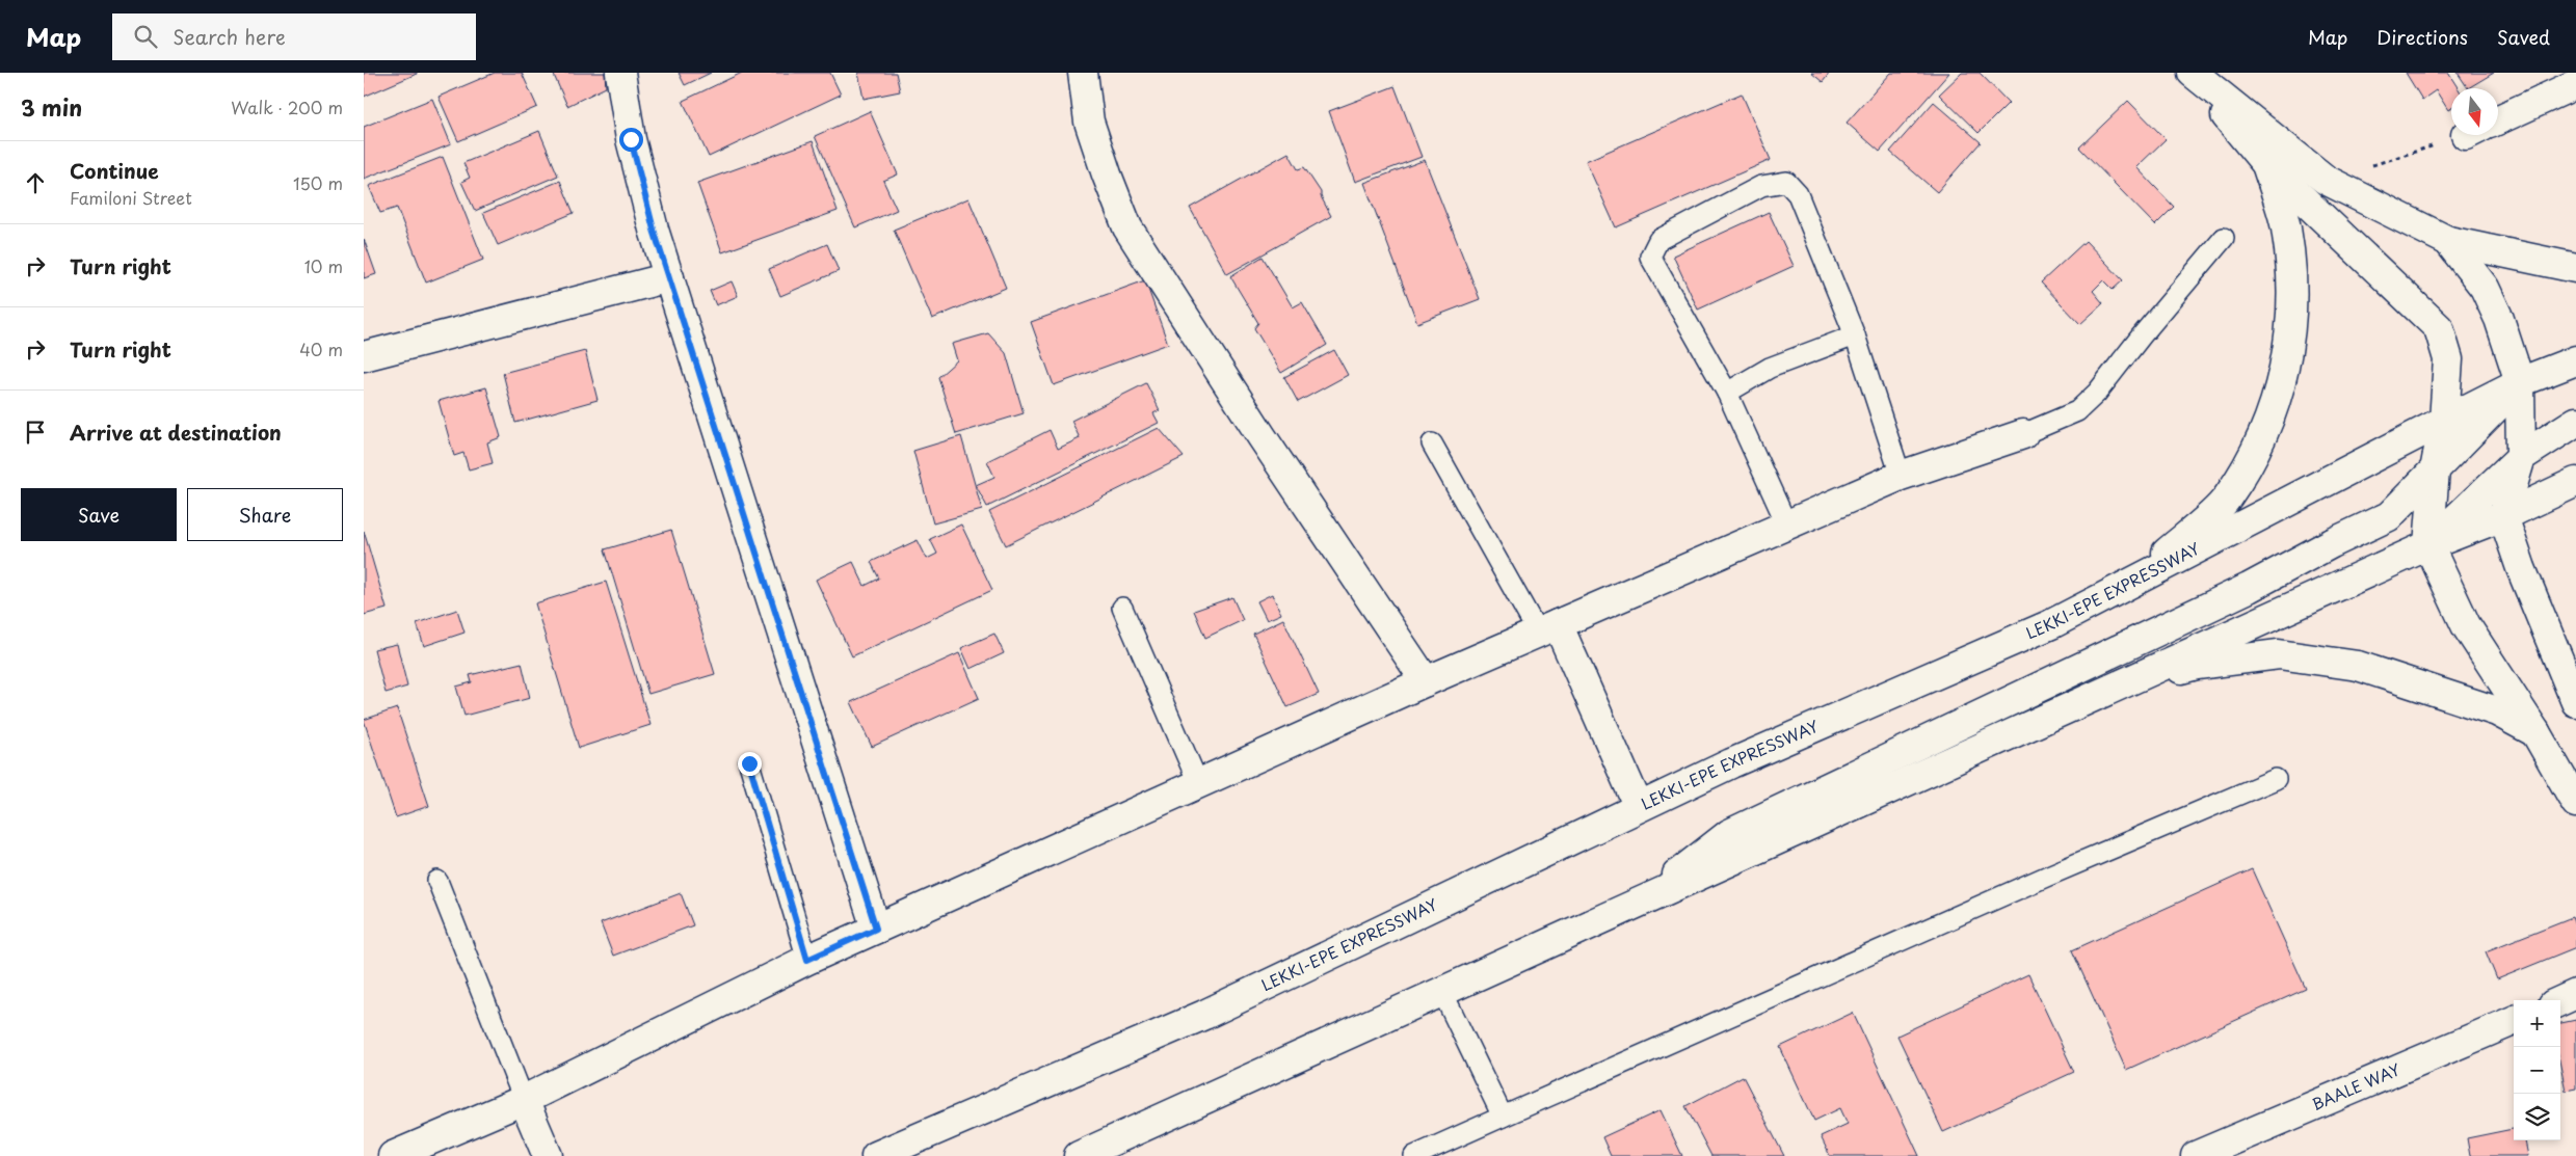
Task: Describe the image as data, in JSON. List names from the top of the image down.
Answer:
{
  "streets": {
    "main road": ["LEKKI-EPE EXPRESSWAY", "BAALE WAY"]
  },
  "north": "bottom",
  "page": {
    "header": "Map",
    "search": "Search here",
    "nav": ["Map", "Directions", "Saved"],
    "heading": ["3 min", "Walk · 200 m"],
    "list": [
      ["Continue", "Familoni Street", "150 m"],
      ["Turn right", "10 m"],
      ["Turn right", "40 m"],
      "Arrive at destination"
    ],
    "buttons": ["Save", "Share"],
    "map_buttons": ["+", "−"]
  }
}
